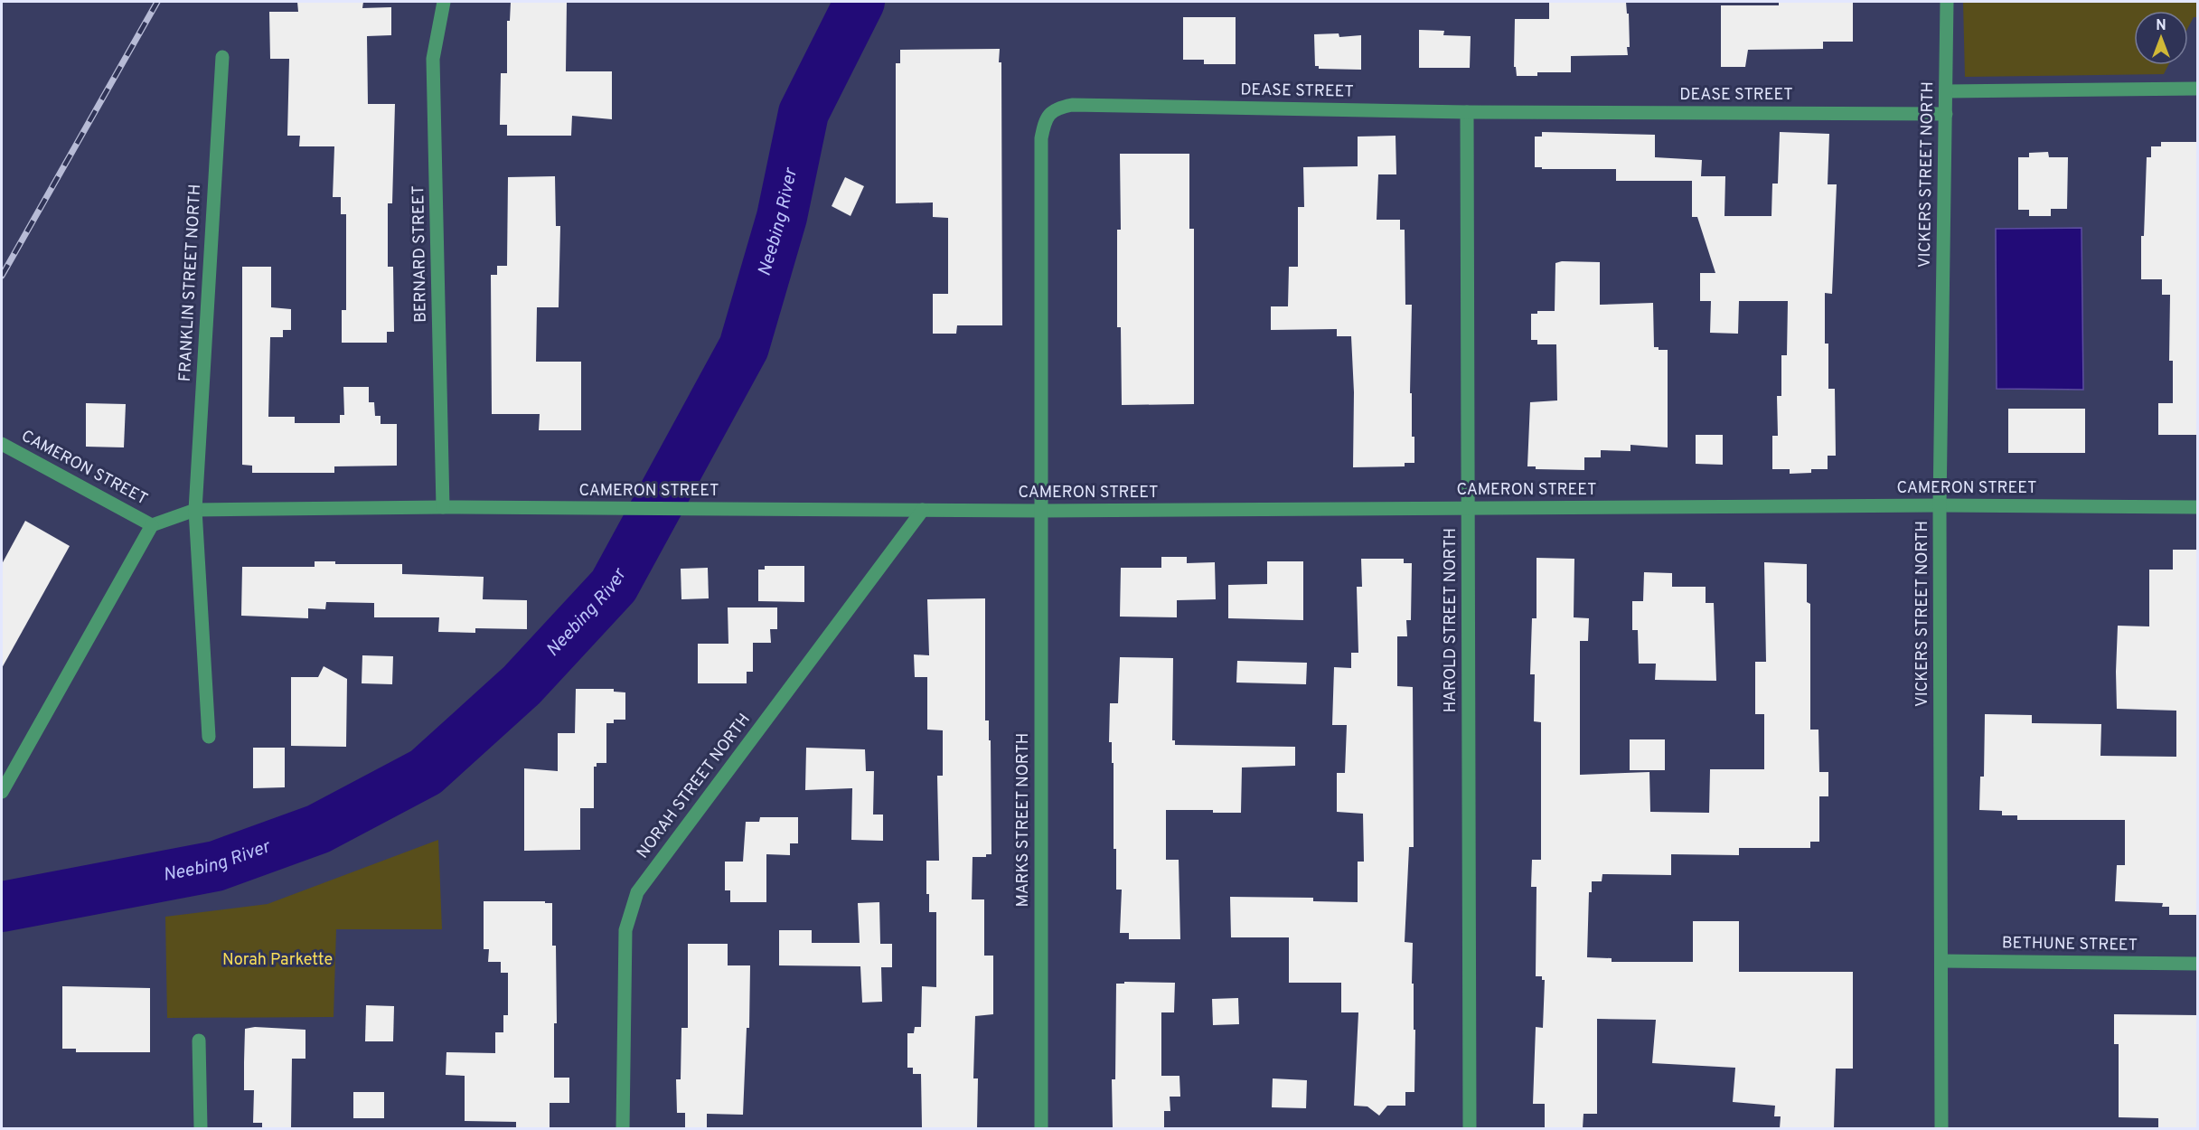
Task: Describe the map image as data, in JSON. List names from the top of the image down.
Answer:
{
  "streets": {
    "street": [
      "DEASE STREET",
      "VICKERS STREET NORTH",
      "BERNARD STREET",
      "FRANKLIN STREET NORTH",
      "CAMERON STREET",
      "HAROLD STREET NORTH",
      "NORAH STREET NORTH",
      "MARKS STREET NORTH",
      "BETHUNE STREET"
    ]
  },
  "crossings": [
    ["DEASE STREET", "VICKERS STREET NORTH"],
    ["DEASE STREET", "CAMERON STREET"],
    ["DEASE STREET", "HAROLD STREET NORTH"],
    ["DEASE STREET", "MARKS STREET NORTH"],
    ["VICKERS STREET NORTH", "CAMERON STREET"],
    ["VICKERS STREET NORTH", "BETHUNE STREET"],
    ["BERNARD STREET", "CAMERON STREET"],
    ["FRANKLIN STREET NORTH", "CAMERON STREET"],
    ["CAMERON STREET", "HAROLD STREET NORTH"],
    ["CAMERON STREET", "NORAH STREET NORTH"],
    ["CAMERON STREET", "MARKS STREET NORTH"]
  ],
  "water": ["Neebing River"],
  "parks": ["Norah Parkette"],
  "north": "top"
}
